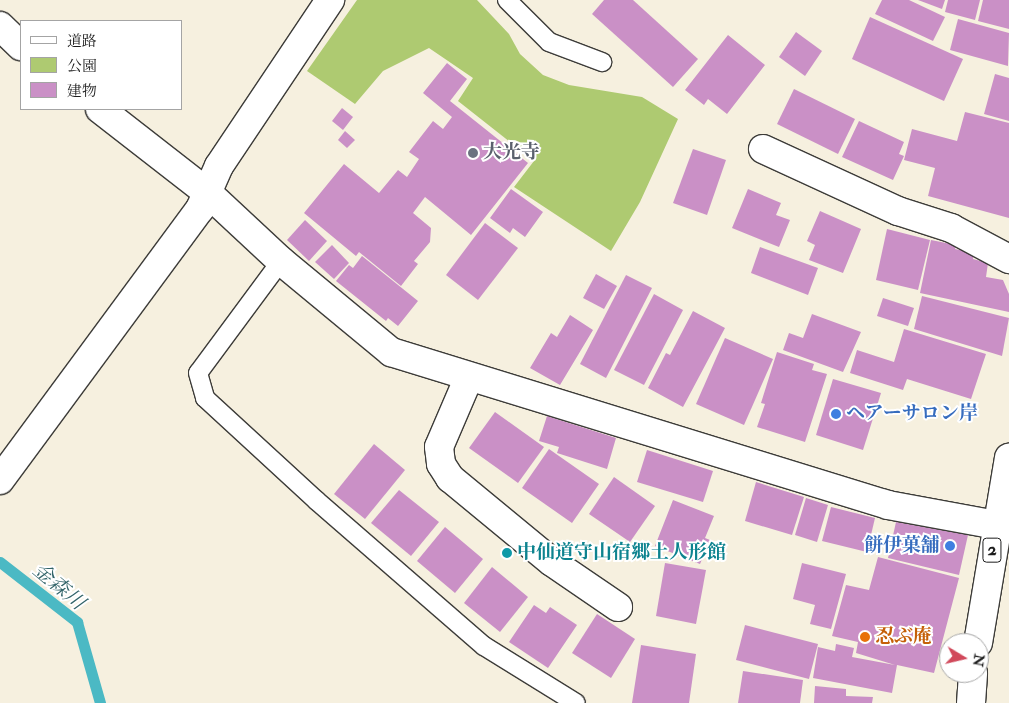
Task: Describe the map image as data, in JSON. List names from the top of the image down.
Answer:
{
  "streets": {
    "street": ["2"]
  },
  "water": ["金森川"],
  "places": [
    "大光寺",
    "ヘアーサロン岸",
    "餅伊菓舗",
    "中仙道守山宿郷土人形館",
    "忍ぶ庵"
  ],
  "legend": ["道路", "公園", "建物"],
  "north": "right"
}
